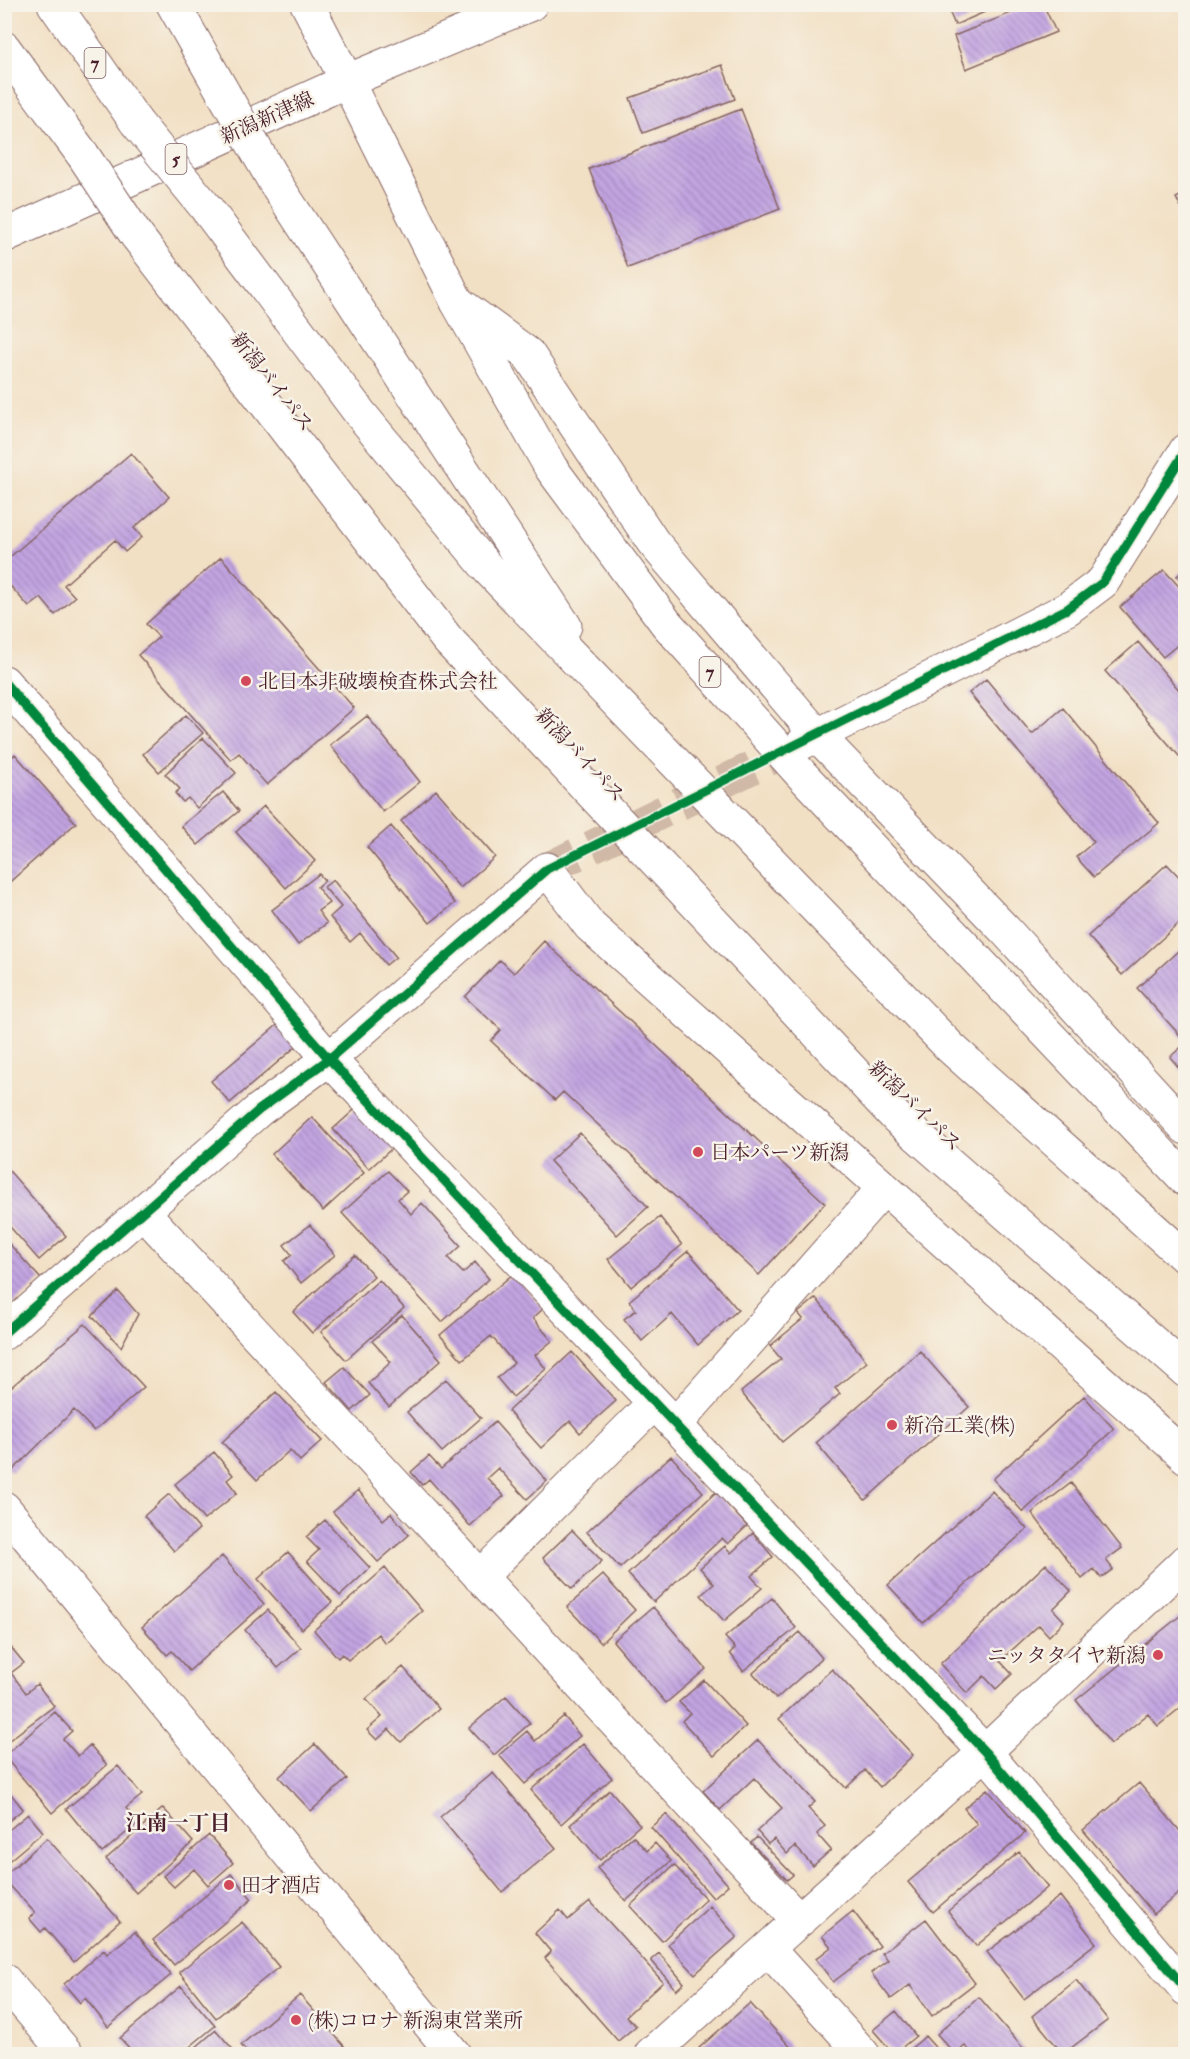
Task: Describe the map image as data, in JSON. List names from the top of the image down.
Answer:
{
  "streets": {
    "main road": [
      "7",
      "新潟新津線",
      "5",
      "新潟バイパス"
    ]
  },
  "crossings": [
    ["7", "新潟新津線"]
  ],
  "districts": ["江南一丁目"],
  "places": [
    "北日本非破壊検査株式会社",
    "日本パーツ新潟",
    "新冷工業(株)",
    "ニッタタイヤ新潟",
    "田才酒店",
    "(株)コロナ 新潟東営業所"
  ]
}
